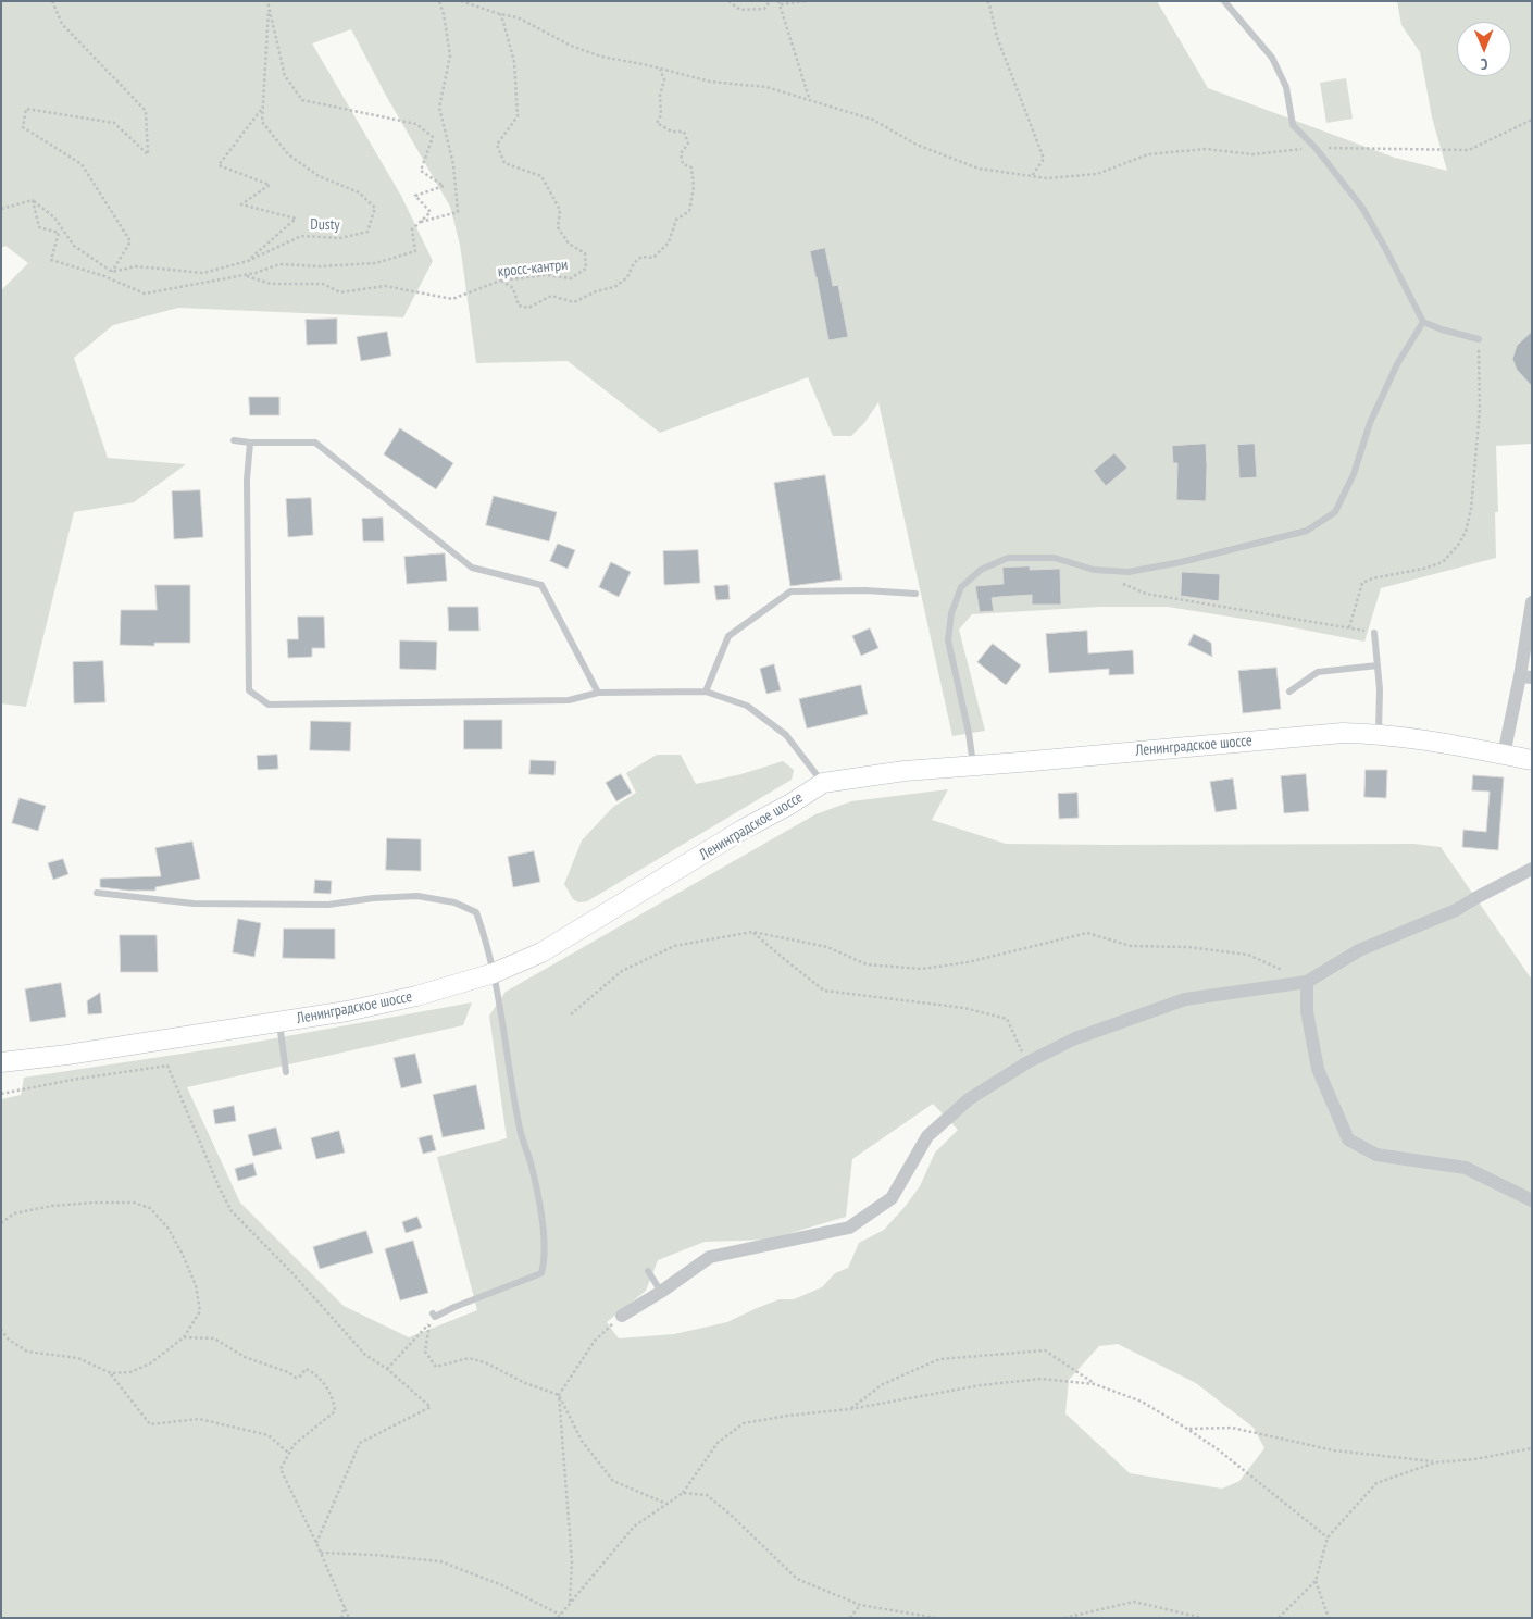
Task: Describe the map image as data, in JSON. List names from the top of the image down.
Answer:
{
  "streets": {
    "main road": ["Ленинградское шоссе"],
    "path": ["Dusty", "кросс-кантри"]
  },
  "north": "bottom"
}
